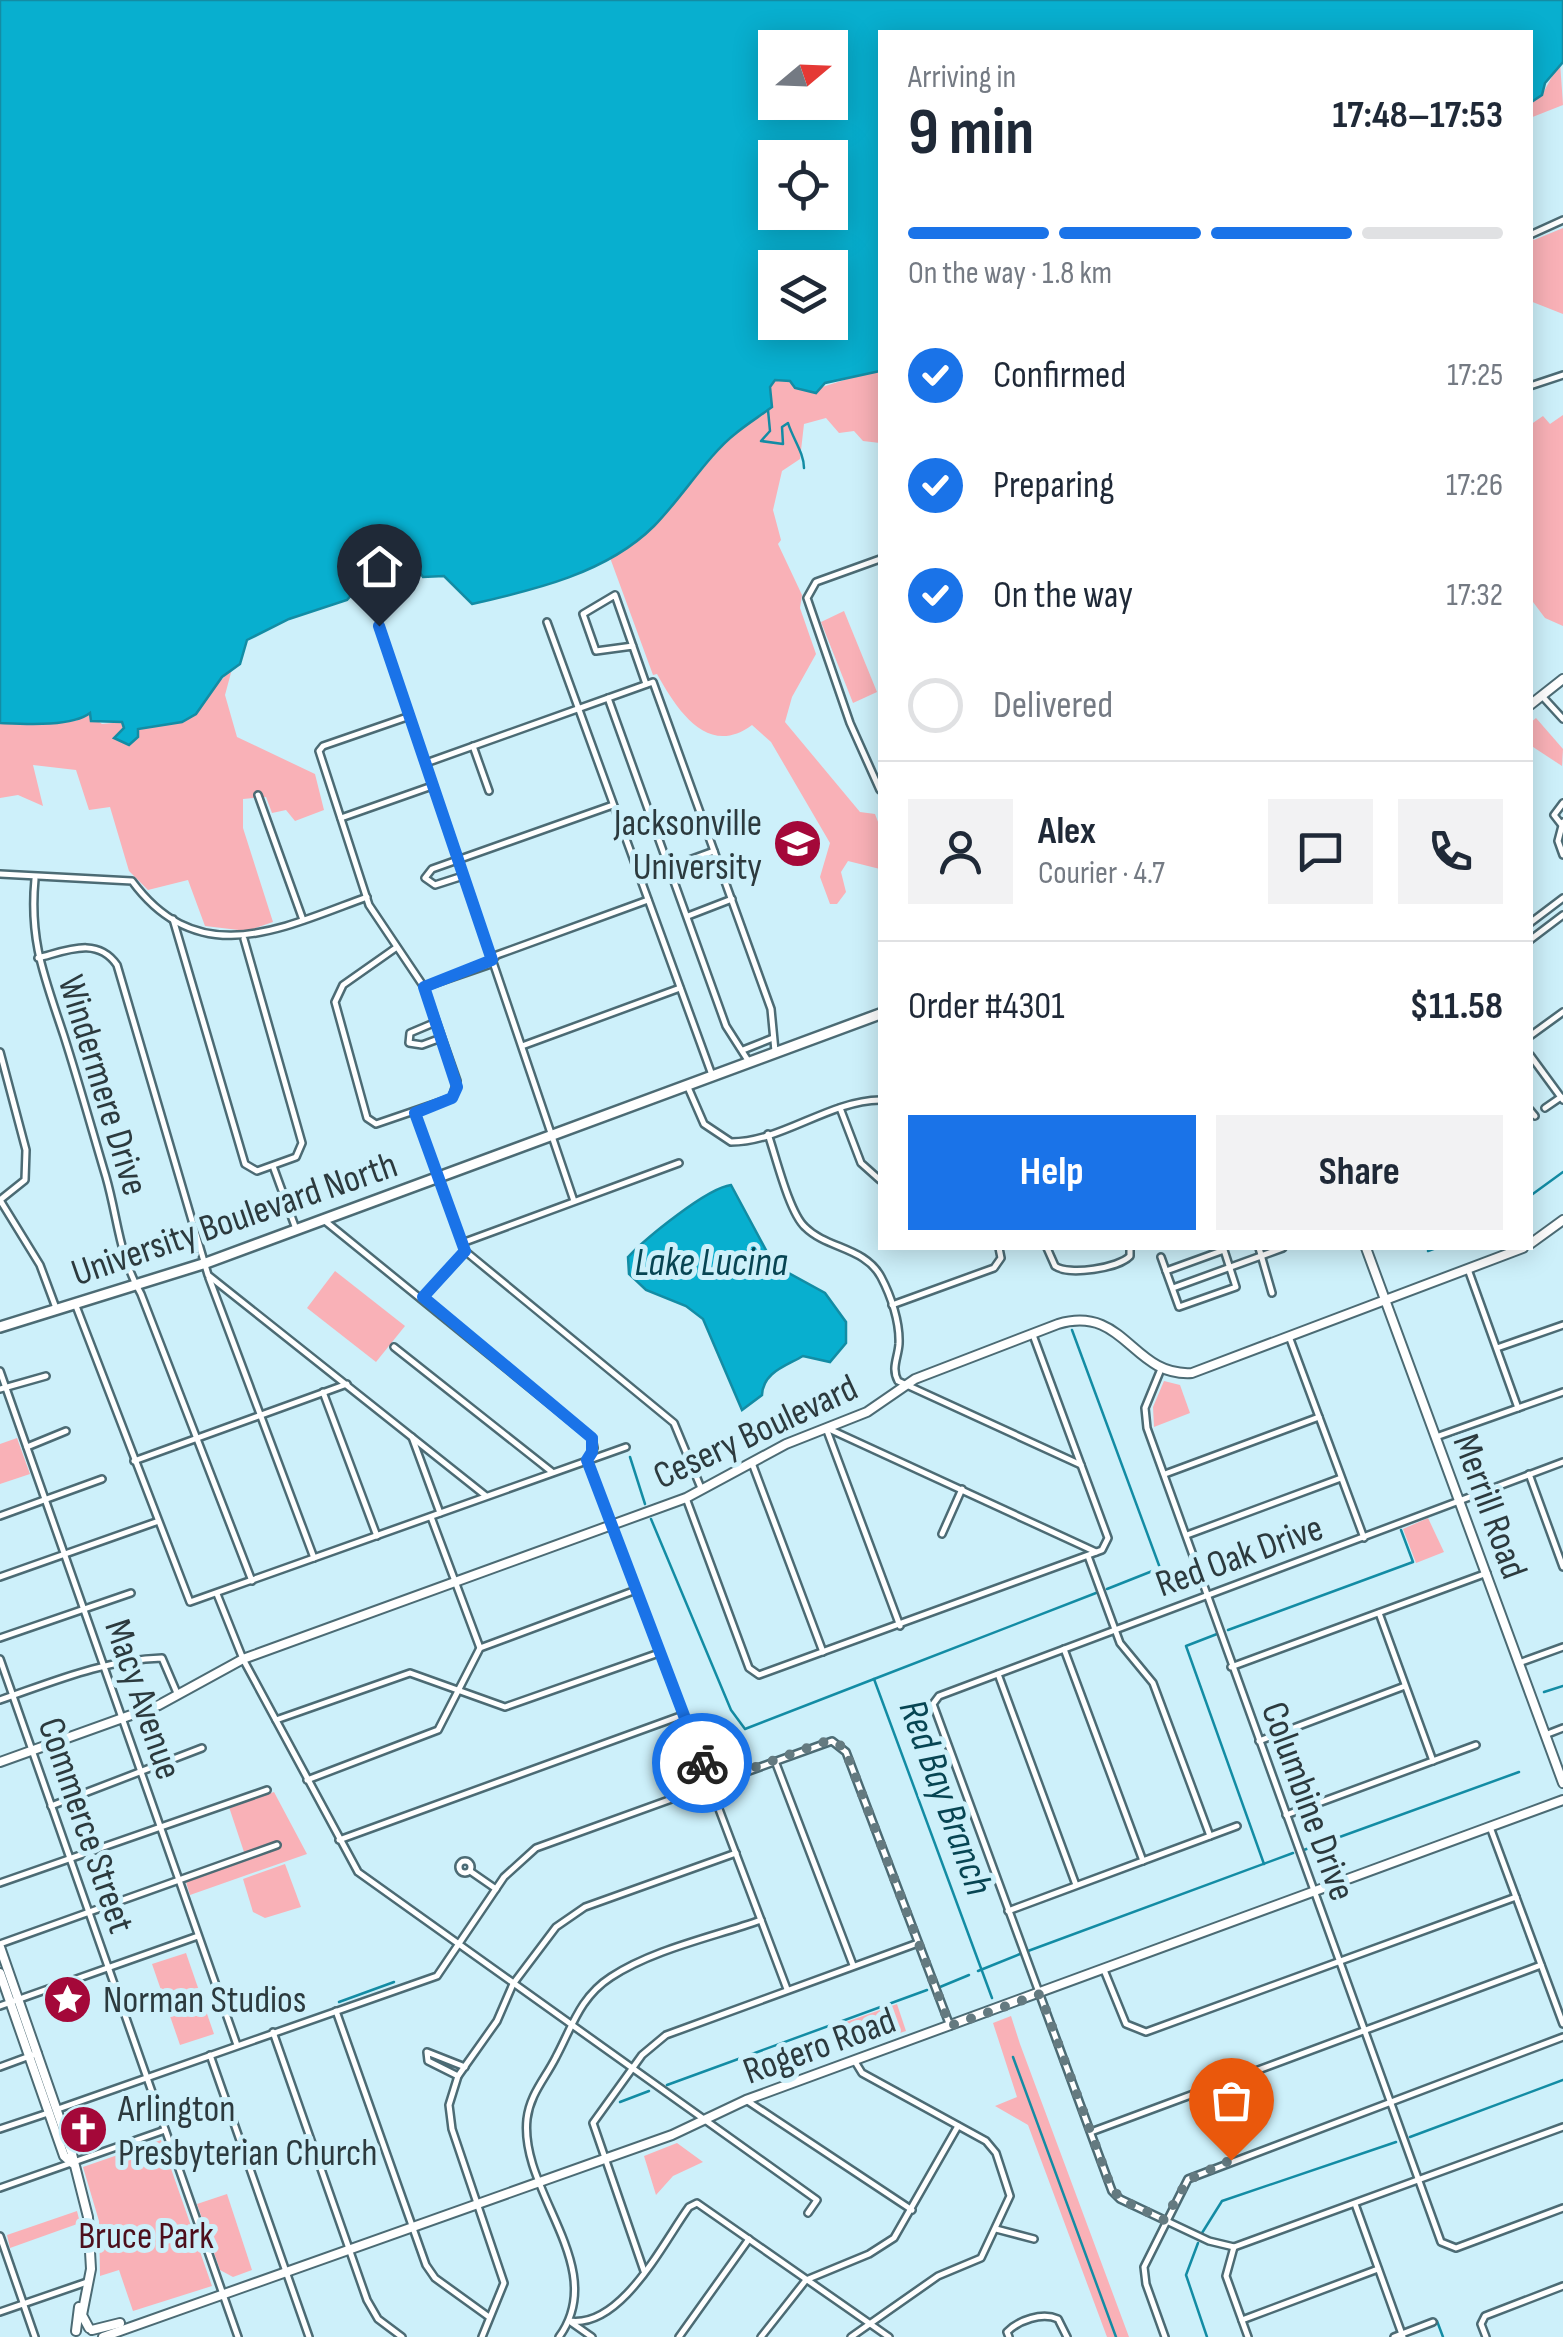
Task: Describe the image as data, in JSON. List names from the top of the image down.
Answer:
{
  "streets": {
    "main road": [
      "University Boulevard North",
      "Cesery Boulevard",
      "Merrill Road",
      "Rogero Road"
    ],
    "street": [
      "Windermere Drive",
      "Red Oak Drive",
      "Macy Avenue",
      "Columbine Drive",
      "Commerce Street"
    ]
  },
  "crossings": [
    ["Windermere Drive", "University Boulevard North"],
    ["Cesery Boulevard", "Macy Avenue"],
    ["Cesery Boulevard", "Columbine Drive"],
    ["Cesery Boulevard", "Commerce Street"],
    ["Merrill Road", "Red Oak Drive"],
    ["Red Oak Drive", "Columbine Drive"],
    ["Columbine Drive", "Rogero Road"],
    ["Commerce Street", "Rogero Road"]
  ],
  "water": ["Lake Lucina", "Red Bay Branch"],
  "parks": ["Bruce Park"],
  "places": {
    "school or university": ["Jacksonville University"],
    "place": ["Norman Studios"],
    "church": ["Arlington Presbyterian Church"]
  },
  "north": "right",
  "page": {
    "heading": ["9 min", "Arriving in", "17:48–17:53"],
    "panel": [
      "Alex",
      "Courier · 4.7",
      "Order #4301",
      "$11.58"
    ],
    "bar": "On the way · 1.8 km",
    "list": [
      ["Confirmed", "17:25"],
      ["Preparing", "17:26"],
      ["On the way", "17:32"],
      "Delivered"
    ],
    "buttons": ["Help", "Share"]
  }
}
